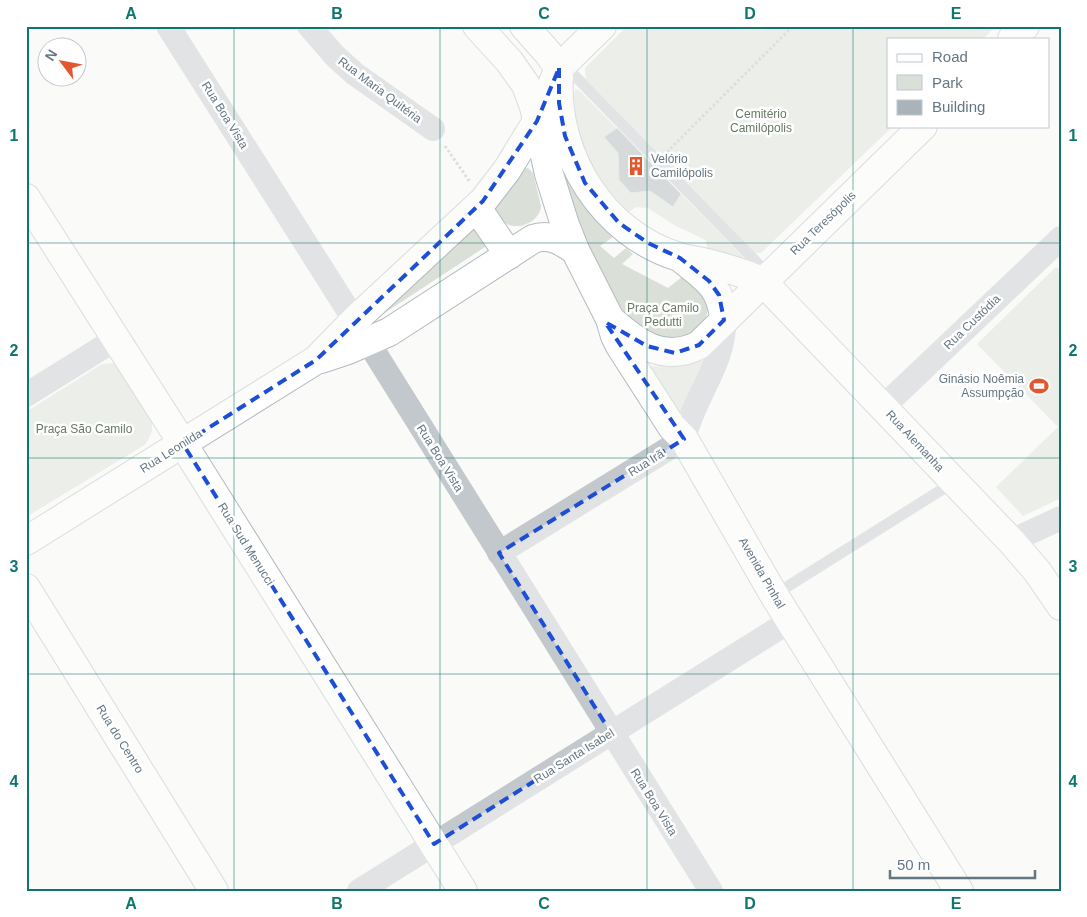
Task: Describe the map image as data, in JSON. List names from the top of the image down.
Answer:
{
  "streets": {
    "main road": [
      "Rua Teresópolis",
      "Rua Alemanha",
      "Rua Leonilda",
      "Rua Sud Menucci",
      "Avenida Pinhal",
      "Rua do Centro"
    ],
    "street": [
      "Rua Maria Quitéria",
      "Rua Boa Vista",
      "Rua Custódia",
      "Rua Irã",
      "Rua Santa Isabel"
    ]
  },
  "crossings": [
    ["Rua Boa Vista", "Rua Leonilda"],
    ["Rua Boa Vista", "Rua Irã"],
    ["Rua Boa Vista", "Rua Santa Isabel"],
    ["Rua Teresópolis", "Rua Alemanha"],
    ["Rua Teresópolis", "Avenida Pinhal"],
    ["Rua Custódia", "Rua Alemanha"],
    ["Rua Leonilda", "Rua Sud Menucci"],
    ["Rua Irã", "Avenida Pinhal"],
    ["Rua Sud Menucci", "Rua Santa Isabel"],
    ["Avenida Pinhal", "Rua Santa Isabel"]
  ],
  "parks": ["Cemitério Camilópolis", "Praça Camilo Pedutti", "Praça São Camilo"],
  "places": {
    "building": ["Velório Camilópolis"],
    "sports": ["Ginásio Noêmia Assumpção"]
  },
  "legend": ["Road", "Park", "Building"],
  "scale_bar": "50 m",
  "north": "top left",
  "grid": {
    "columns": [
      "A",
      "B",
      "C",
      "D",
      "E"
    ],
    "rows": [
      "1",
      "2",
      "3",
      "4"
    ]
  }
}
